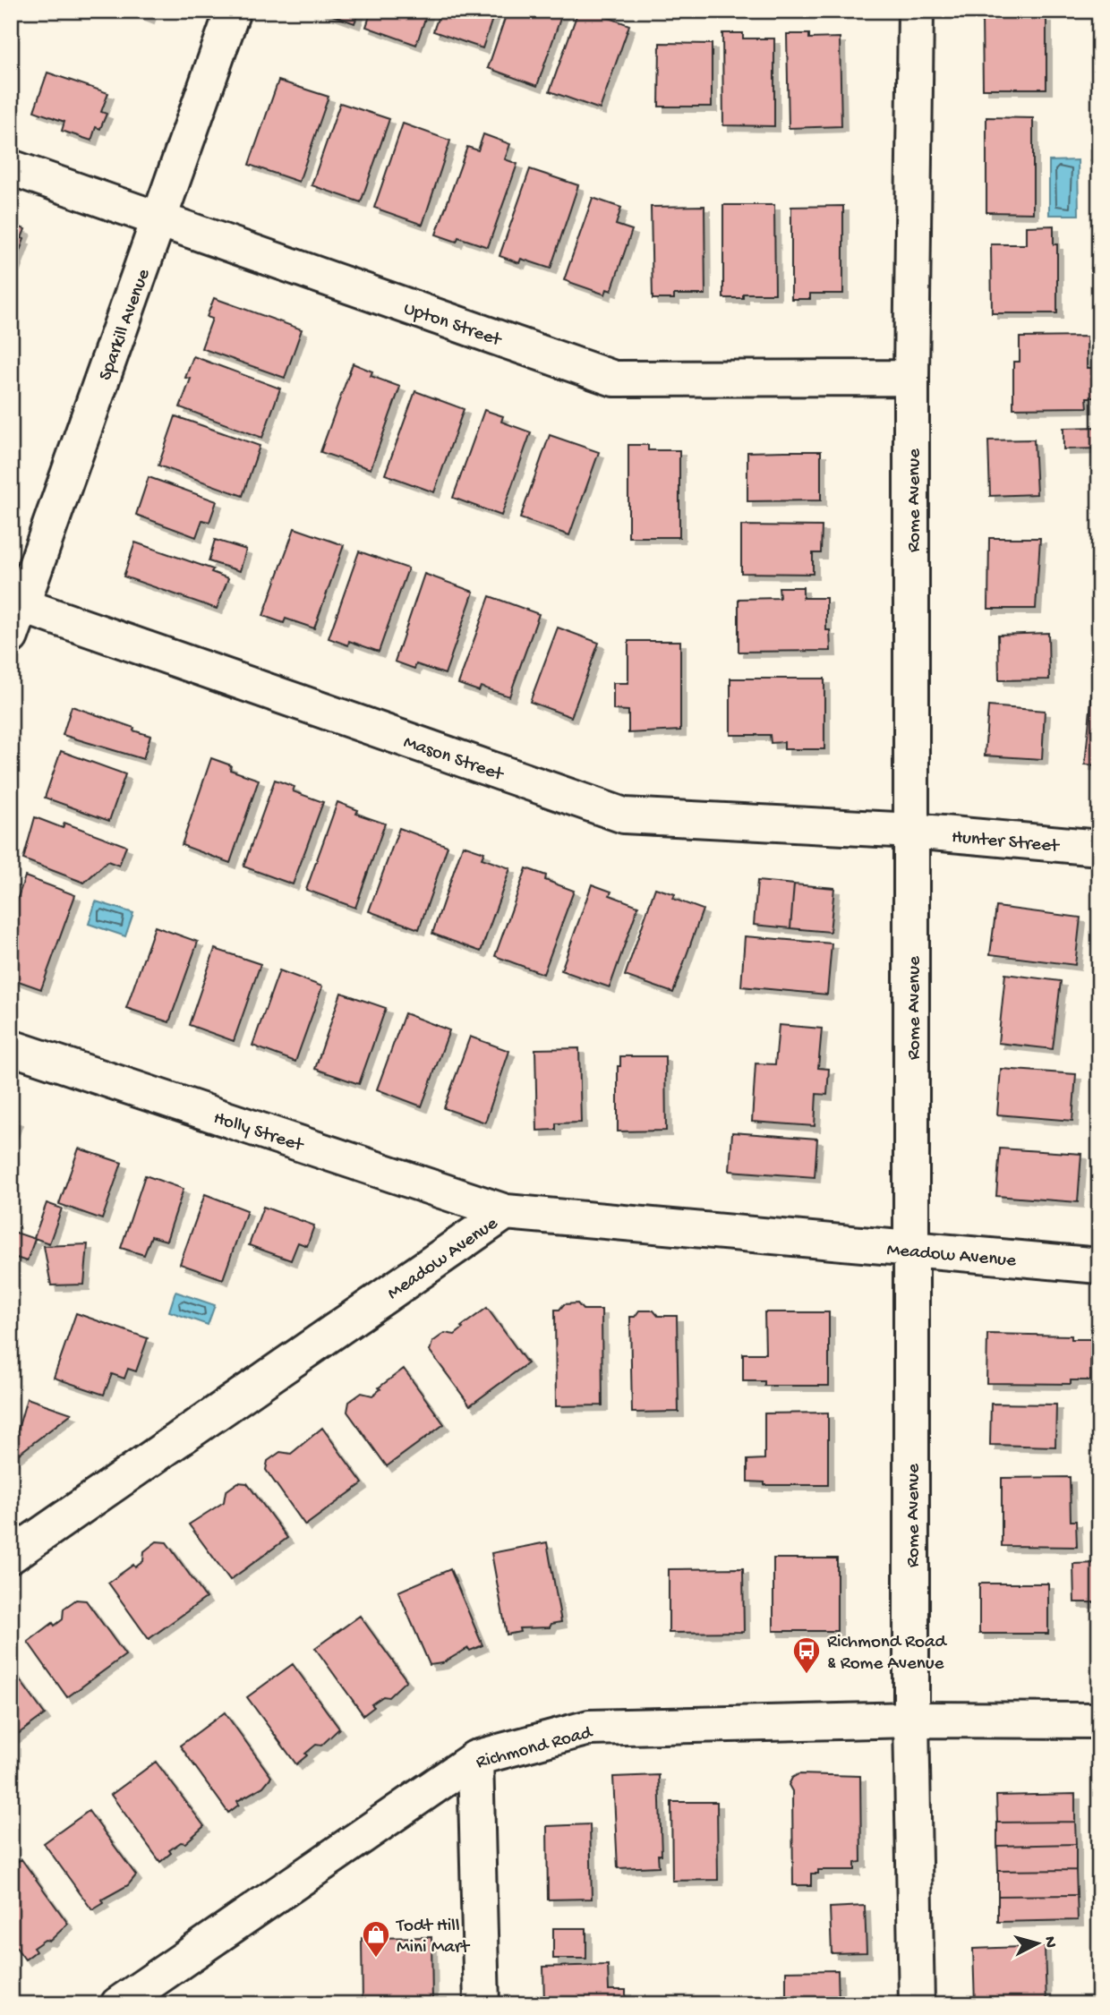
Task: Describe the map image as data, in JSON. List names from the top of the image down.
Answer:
{
  "streets": {
    "street": [
      "Upton Street",
      "Sparkill Avenue",
      "Rome Avenue",
      "Mason Street",
      "Hunter Street",
      "Holly Street",
      "Meadow Avenue",
      "Richmond Road"
    ]
  },
  "crossings": [
    ["Upton Street", "Sparkill Avenue"],
    ["Upton Street", "Rome Avenue"],
    ["Sparkill Avenue", "Mason Street"],
    ["Rome Avenue", "Mason Street"],
    ["Rome Avenue", "Hunter Street"],
    ["Rome Avenue", "Meadow Avenue"],
    ["Rome Avenue", "Richmond Road"],
    ["Mason Street", "Hunter Street"],
    ["Holly Street", "Meadow Avenue"]
  ],
  "places": {
    "bus stop": ["Richmond Road & Rome Avenue"],
    "shop": ["Todt Hill Mini Mart"]
  },
  "north": "right"
}
